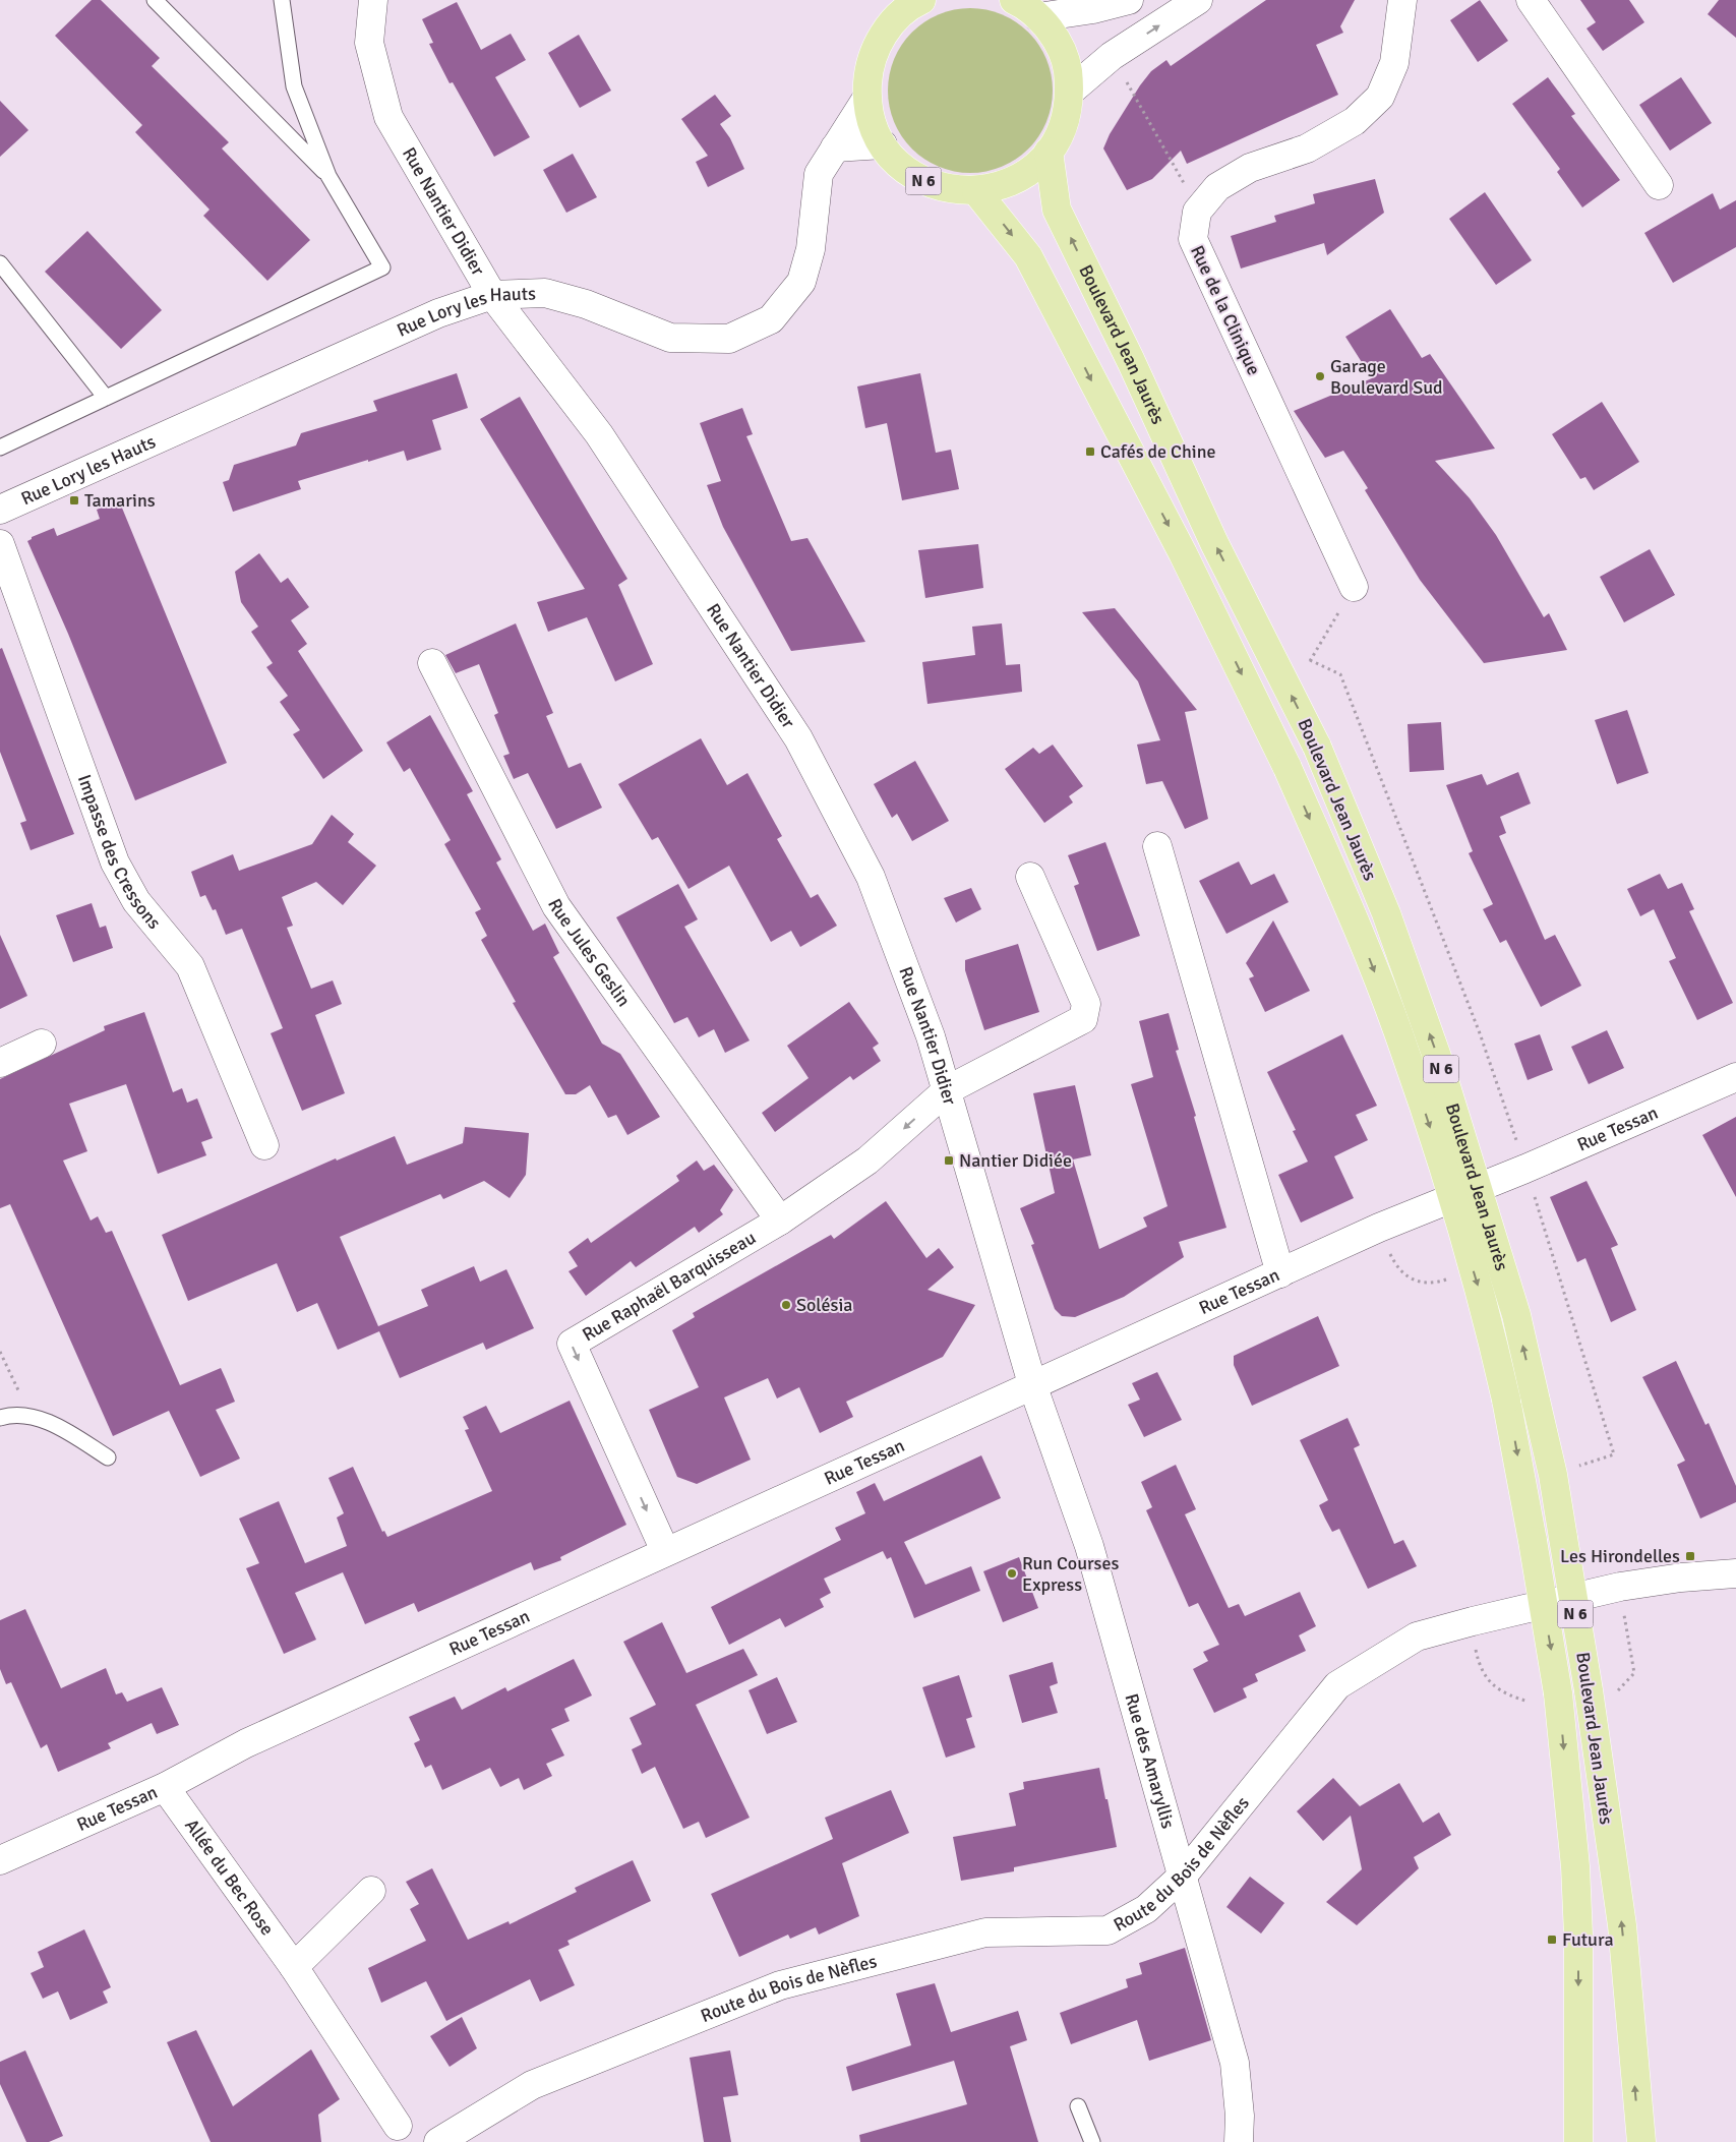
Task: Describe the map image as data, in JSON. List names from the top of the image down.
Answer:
{
  "streets": {
    "main road": ["N 6", "Boulevard Jean Jaurès"],
    "street": [
      "Rue Nantier Didier",
      "Rue de la Clinique",
      "Rue Lory les Hauts",
      "Impasse des Cressons",
      "Rue Jules Geslin",
      "Rue Tessan",
      "Rue Raphaël Barquisseau",
      "Rue des Amaryllis",
      "Route du Bois de Nèfles",
      "Allée du Bec Rose"
    ]
  },
  "crossings": [
    ["N 6", "Rue Lory les Hauts"],
    ["N 6", "Boulevard Jean Jaurès"],
    ["Rue Nantier Didier", "Rue Lory les Hauts"],
    ["Rue Nantier Didier", "Rue Tessan"],
    ["Rue Nantier Didier", "Rue Raphaël Barquisseau"],
    ["Rue Nantier Didier", "Rue des Amaryllis"],
    ["Rue Jules Geslin", "Rue Raphaël Barquisseau"],
    ["Rue Tessan", "Rue Raphaël Barquisseau"],
    ["Rue Tessan", "Rue des Amaryllis"],
    ["Rue Tessan", "Allée du Bec Rose"],
    ["Rue des Amaryllis", "Route du Bois de Nèfles"]
  ],
  "places": {
    "other": ["Garage Boulevard Sud", "Solésia", "Run Courses Express"],
    "transit": [
      "Cafés de Chine",
      "Tamarins",
      "Nantier Didiée",
      "Les Hirondelles",
      "Futura"
    ]
  }
}
